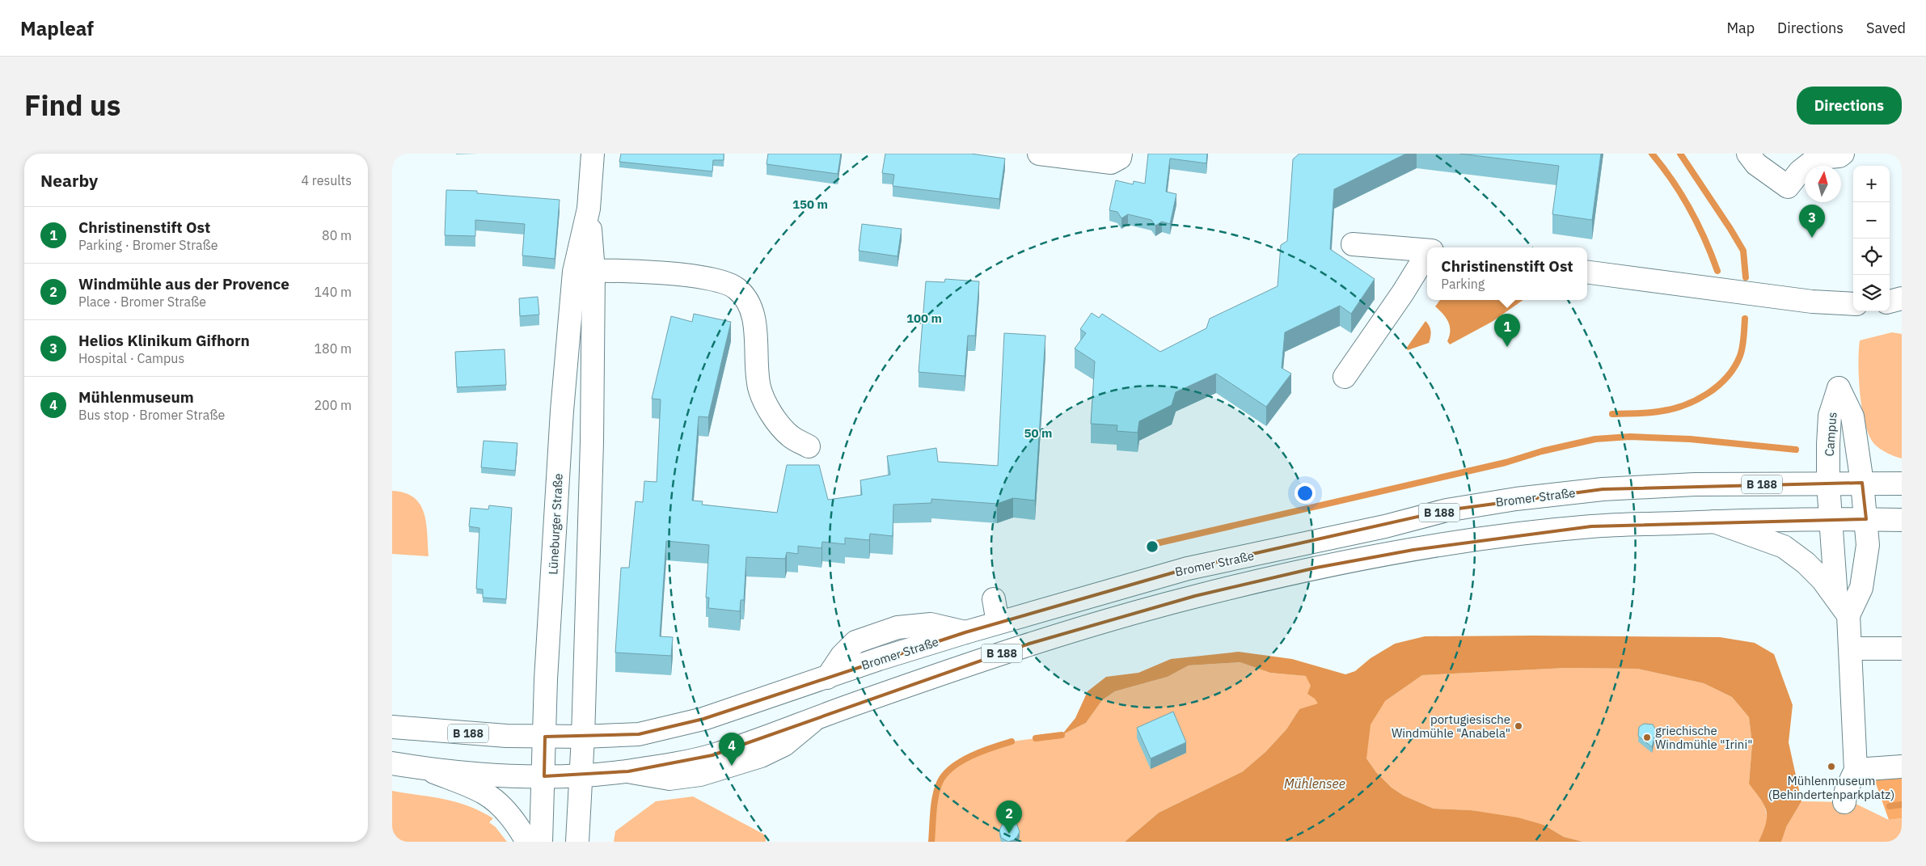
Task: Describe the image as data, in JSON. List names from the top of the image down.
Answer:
{
  "streets": {
    "main road": [
      "Campus",
      "B 188",
      "Bromer Straße",
      "Lüneburger Straße"
    ]
  },
  "crossings": [
    ["Campus", "Bromer Straße"],
    ["B 188", "Bromer Straße"],
    ["B 188", "Lüneburger Straße"],
    ["Bromer Straße", "Lüneburger Straße"]
  ],
  "water": ["Mühlensee"],
  "places": ["portugiesische Windmühle \"Anabela\"", "griechische Windmühle \"Irini\"", "Mühlenmuseum (Behindertenparkplatz)"],
  "north": "top",
  "page": {
    "header": "Mapleaf",
    "nav": ["Map", "Directions", "Saved"],
    "title": "Find us",
    "buttons": "Directions",
    "heading": ["Nearby", "4 results"],
    "map_buttons": ["+", "−"],
    "pins": [
      "3",
      "1",
      "4",
      "2"
    ],
    "list": [
      {
        "mark": "1",
        "name": "Christinenstift Ost",
        "note": "Parking · Bromer Straße",
        "value": "80 m"
      },
      {
        "mark": "2",
        "name": "Windmühle aus der Provence",
        "note": "Place · Bromer Straße",
        "value": "140 m"
      },
      {
        "mark": "3",
        "name": "Helios Klinikum Gifhorn",
        "note": "Hospital · Campus",
        "value": "180 m"
      },
      {
        "mark": "4",
        "name": "Mühlenmuseum",
        "note": "Bus stop · Bromer Straße",
        "value": "200 m"
      }
    ],
    "popup": ["Christinenstift Ost", "Parking"]
  },
  "rings": ["150 m", "100 m", "50 m"]
}
